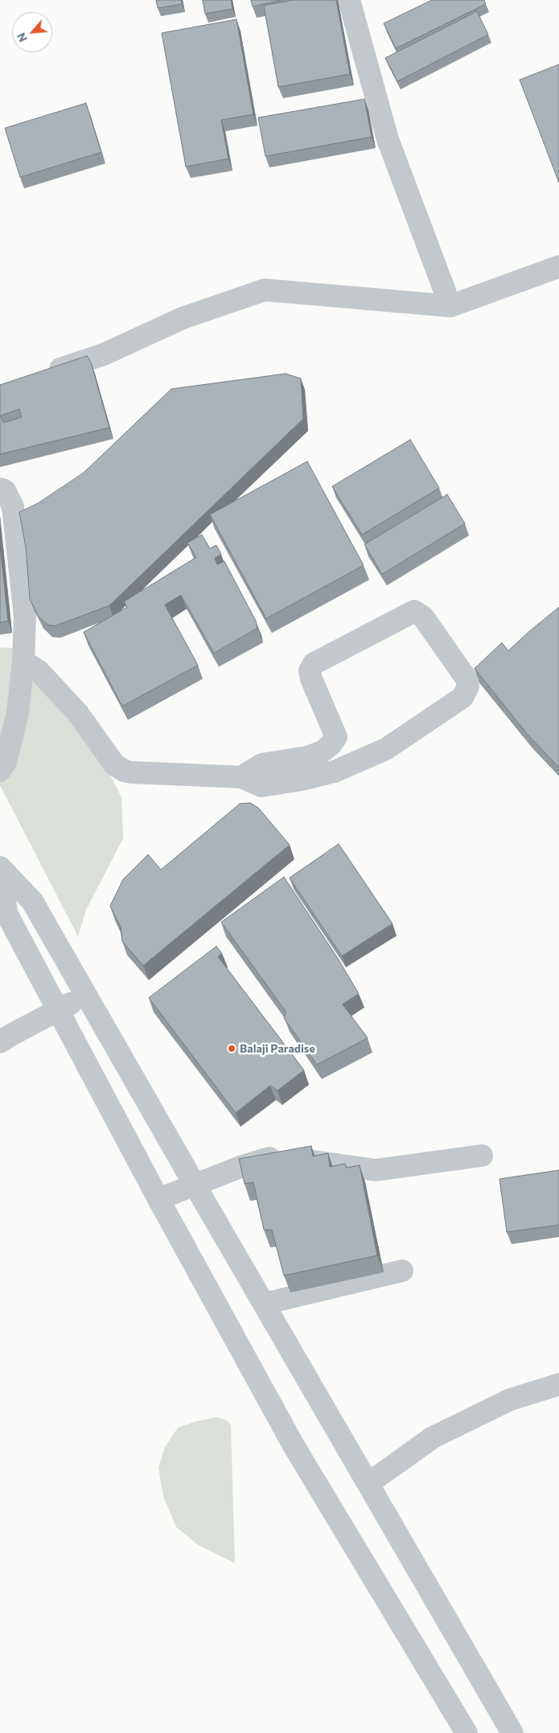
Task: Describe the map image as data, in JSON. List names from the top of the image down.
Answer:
{
  "places": ["Balaji Paradise"],
  "north": "bottom left"
}
